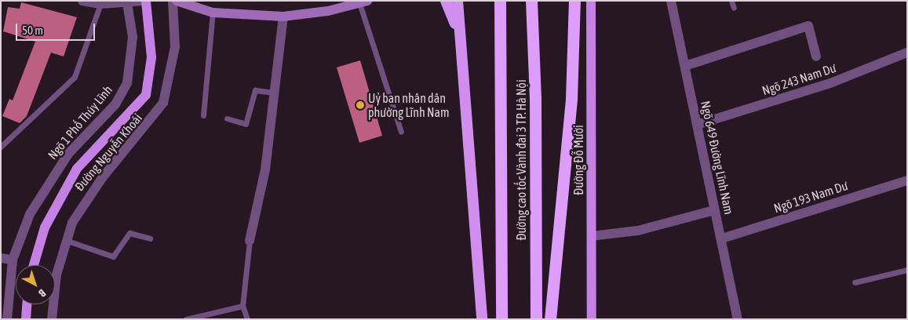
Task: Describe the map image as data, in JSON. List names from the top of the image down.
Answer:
{
  "streets": {
    "highway": ["Đường cao tốc Vành đai 3 TP. Hà Nội"],
    "main road": ["Đường Nguyễn Khoái", "Đường Đỗ Mười"],
    "street": [
      "Ngõ 243 Nam Dư",
      "Ngõ 1 Phố Thúy Lĩnh",
      "Ngõ 649 Đường Lĩnh Nam",
      "Ngõ 193 Nam Dư"
    ]
  },
  "crossings": [
    ["Ngõ 243 Nam Dư", "Ngõ 649 Đường Lĩnh Nam"],
    ["Ngõ 649 Đường Lĩnh Nam", "Ngõ 193 Nam Dư"]
  ],
  "places": ["Uỷ ban nhân dân phường Lĩnh Nam"],
  "scale_bar": "50 m",
  "north": "bottom right"
}
